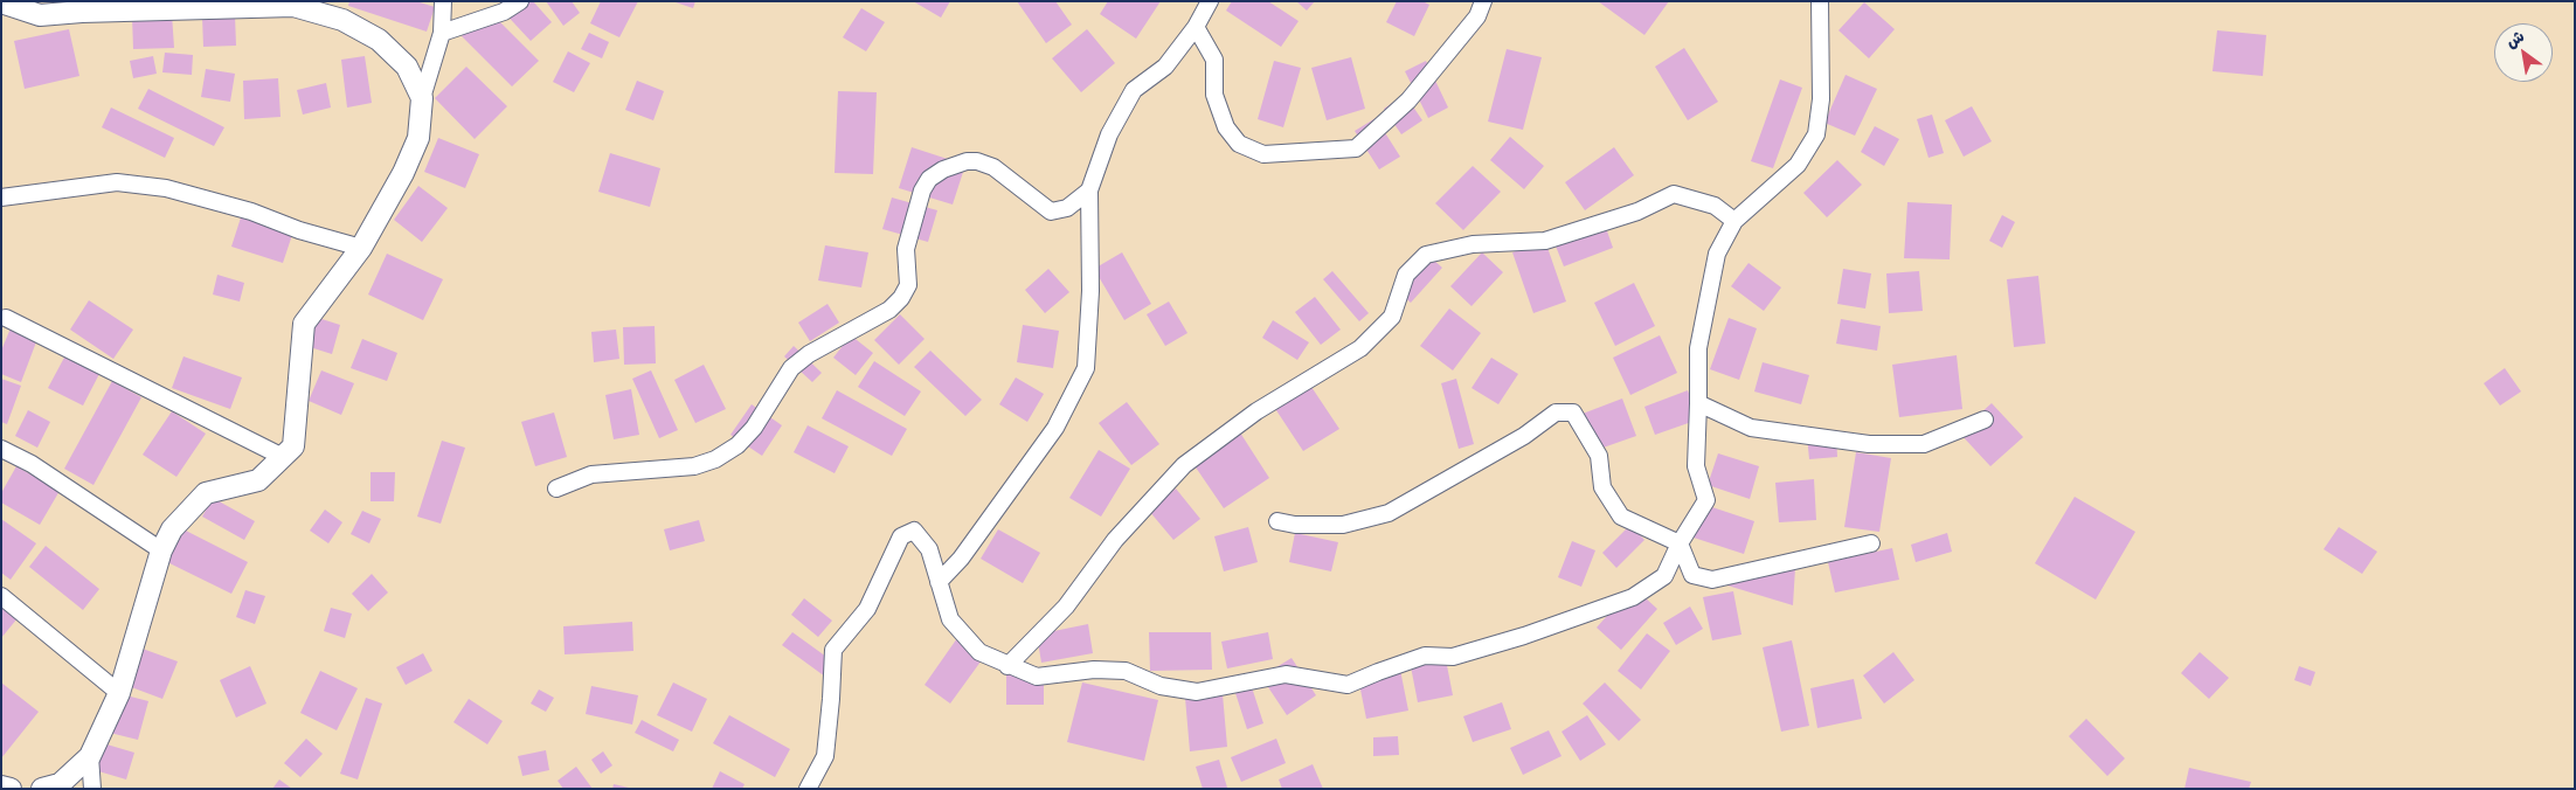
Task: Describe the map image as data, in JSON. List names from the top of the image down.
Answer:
{
  "north": "top left"
}
